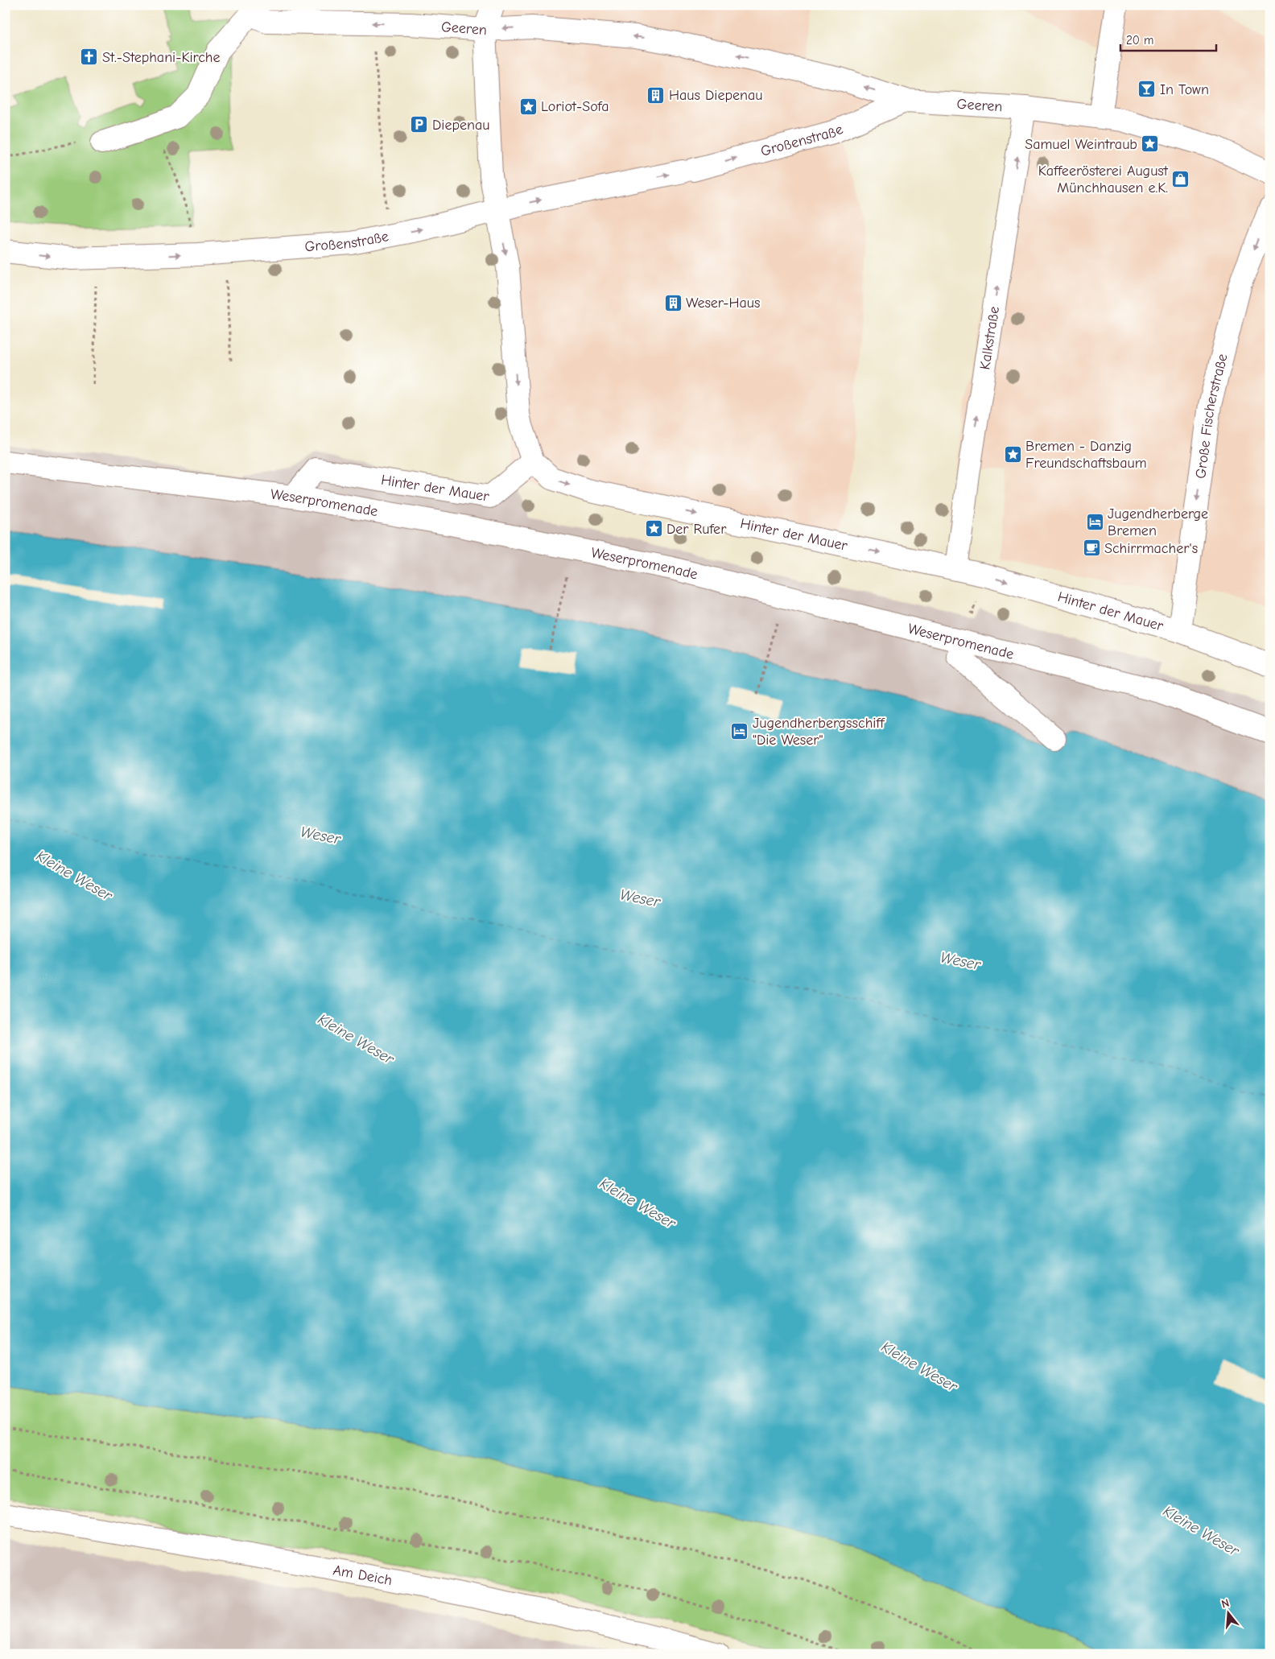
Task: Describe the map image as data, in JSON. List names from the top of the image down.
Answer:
{
  "streets": {
    "street": [
      "Geeren",
      "Großenstraße",
      "Kalkstraße",
      "Große Fischerstraße",
      "Hinter der Mauer",
      "Weserpromenade",
      "Am Deich"
    ]
  },
  "crossings": [
    ["Geeren", "Großenstraße"],
    ["Geeren", "Kalkstraße"],
    ["Kalkstraße", "Hinter der Mauer"],
    ["Große Fischerstraße", "Hinter der Mauer"],
    ["Hinter der Mauer", "Weserpromenade"]
  ],
  "one_way": [
    "Geeren",
    "Großenstraße",
    "Kalkstraße",
    "Große Fischerstraße",
    "Hinter der Mauer"
  ],
  "water": ["Weser", "Kleine Weser"],
  "places": {
    "church": ["St.-Stephani-Kirche"],
    "bar": ["In Town"],
    "building": ["Haus Diepenau", "Weser-Haus"],
    "place": [
      "Loriot-Sofa",
      "Samuel Weintraub",
      "Bremen - Danzig Freundschaftsbaum",
      "Der Rufer"
    ],
    "parking": ["Diepenau"],
    "shop": ["Kaffeerösterei August Münchhausen e.K."],
    "hotel": ["Jugendherberge Bremen", "Jugendherbergsschiff \"Die Weser\""],
    "cafe": ["Schirrmacher's"]
  },
  "scale_bar": "20 m",
  "north": "top"
}
